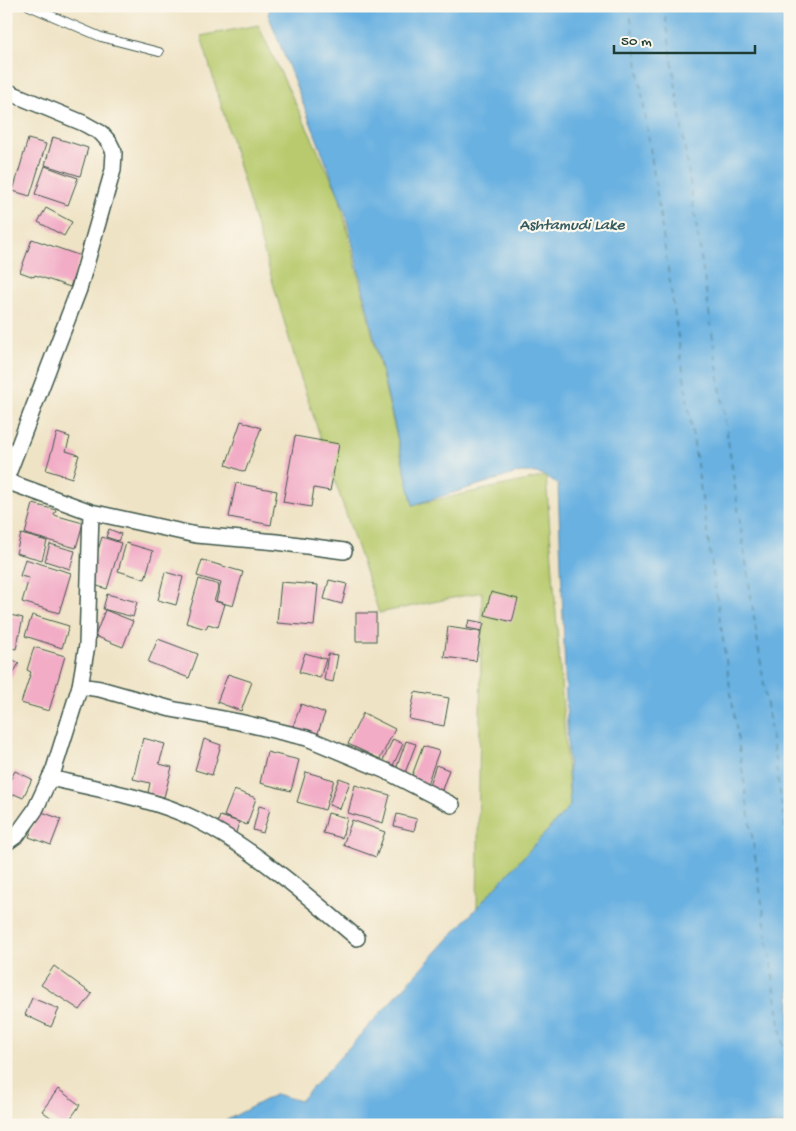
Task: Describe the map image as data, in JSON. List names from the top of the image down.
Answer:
{
  "water": ["Ashtamudi Lake"],
  "scale_bar": "50 m"
}
